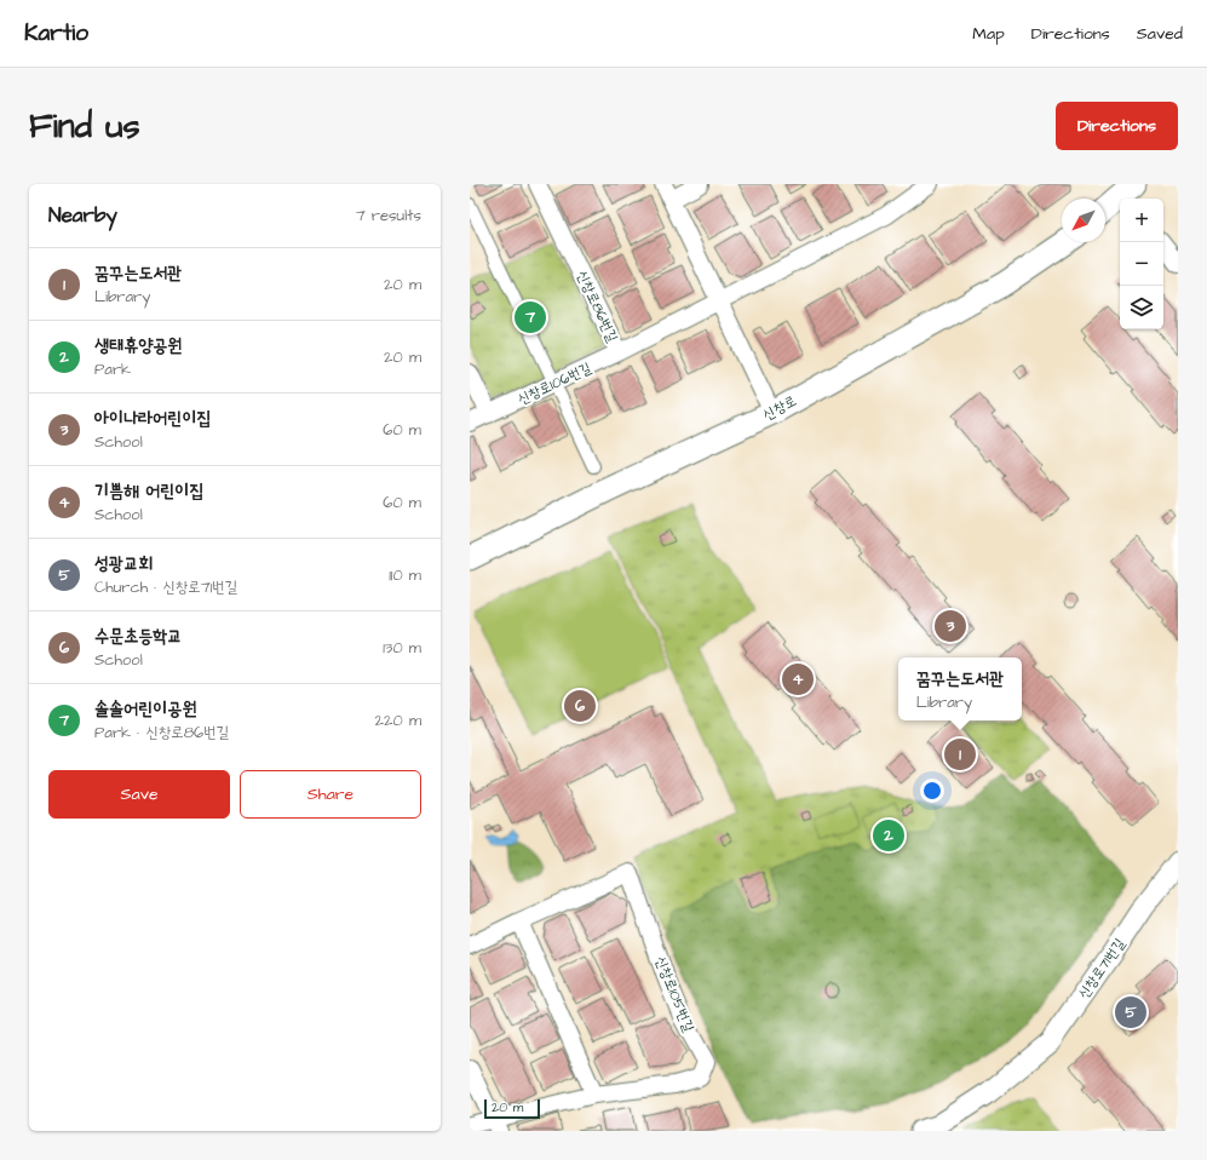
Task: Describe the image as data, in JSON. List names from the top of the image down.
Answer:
{
  "streets": {
    "main road": ["신창로"],
    "street": [
      "신창로86번길",
      "신창로106번길",
      "신창로71번길",
      "신창로105번길"
    ]
  },
  "crossings": [
    ["신창로86번길", "신창로106번길"]
  ],
  "scale_bar": "20 m",
  "north": "bottom left",
  "page": {
    "header": "Kartio",
    "nav": ["Map", "Directions", "Saved"],
    "buttons": [
      "Directions",
      ["Save", "Share"]
    ],
    "title": "Find us",
    "heading": ["Nearby", "7 results"],
    "map_buttons": ["+", "−"],
    "list": [
      {
        "mark": "1",
        "name": "꿈꾸는도서관",
        "note": "Library",
        "value": "20 m"
      },
      {
        "mark": "2",
        "name": "생태휴양공원",
        "note": "Park",
        "value": "20 m"
      },
      {
        "mark": "3",
        "name": "아이나라어린이집",
        "note": "School",
        "value": "60 m"
      },
      {
        "mark": "4",
        "name": "기쁨해 어린이집",
        "note": "School",
        "value": "60 m"
      },
      {
        "mark": "5",
        "name": "성광교회",
        "note": "Church · 신창로71번길",
        "value": "110 m"
      },
      {
        "mark": "6",
        "name": "수문초등학교",
        "note": "School",
        "value": "130 m"
      },
      {
        "mark": "7",
        "name": "솔솔어린이공원",
        "note": "Park · 신창로86번길",
        "value": "220 m"
      }
    ],
    "pins": [
      "7",
      "3",
      "4",
      "6",
      "1",
      "2",
      "5"
    ],
    "popup": ["꿈꾸는도서관", "Library"],
    "scale": "20 m"
  }
}
